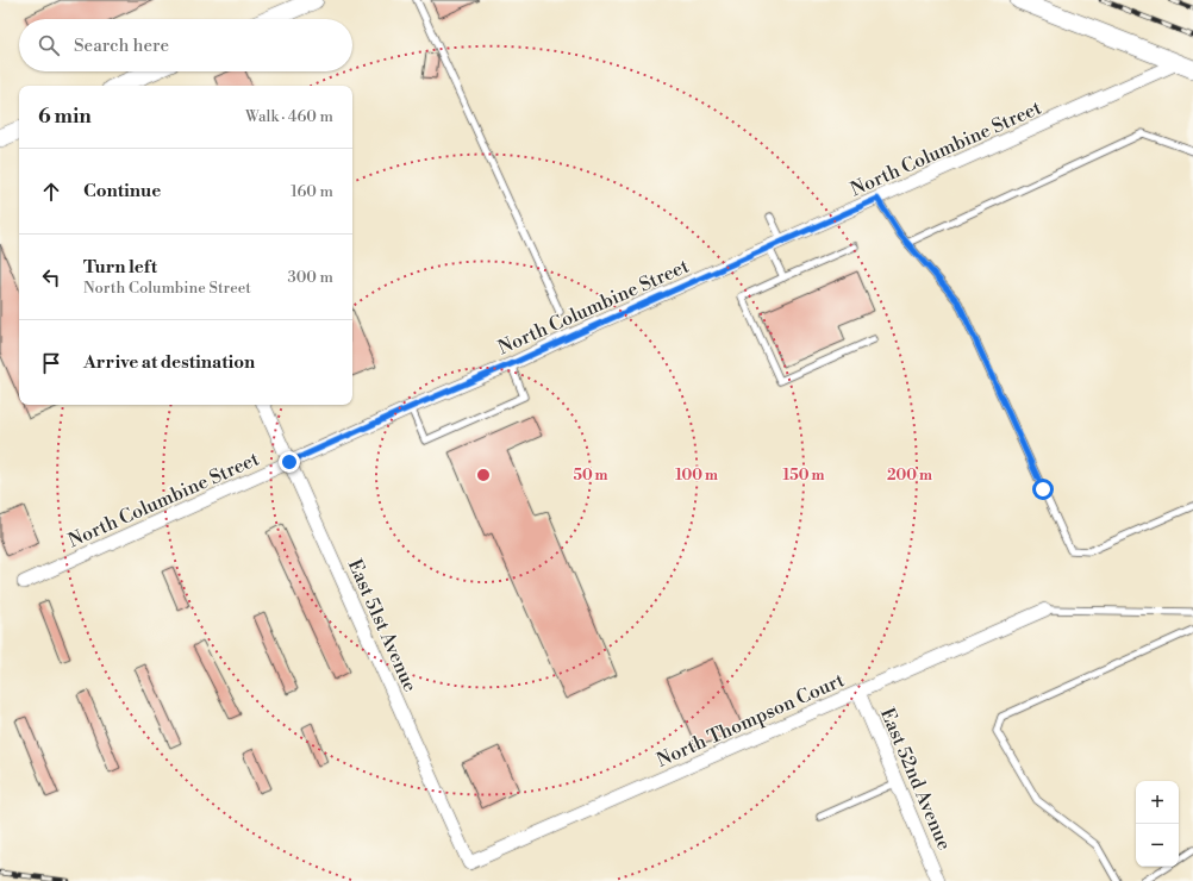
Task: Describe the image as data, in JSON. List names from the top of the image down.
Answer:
{
  "streets": {
    "street": [
      "North Columbine Street",
      "East 51st Avenue",
      "North Thompson Court",
      "East 52nd Avenue"
    ]
  },
  "crossings": [
    ["North Columbine Street", "East 51st Avenue"],
    ["East 51st Avenue", "North Thompson Court"],
    ["North Thompson Court", "East 52nd Avenue"]
  ],
  "page": {
    "search": "Search here",
    "heading": ["6 min", "Walk · 460 m"],
    "list": [
      ["Continue", "160 m"],
      ["Turn left", "North Columbine Street", "300 m"],
      "Arrive at destination"
    ],
    "map_buttons": ["+", "−"]
  },
  "rings": [
    "50 m",
    "100 m",
    "150 m",
    "200 m"
  ]
}
